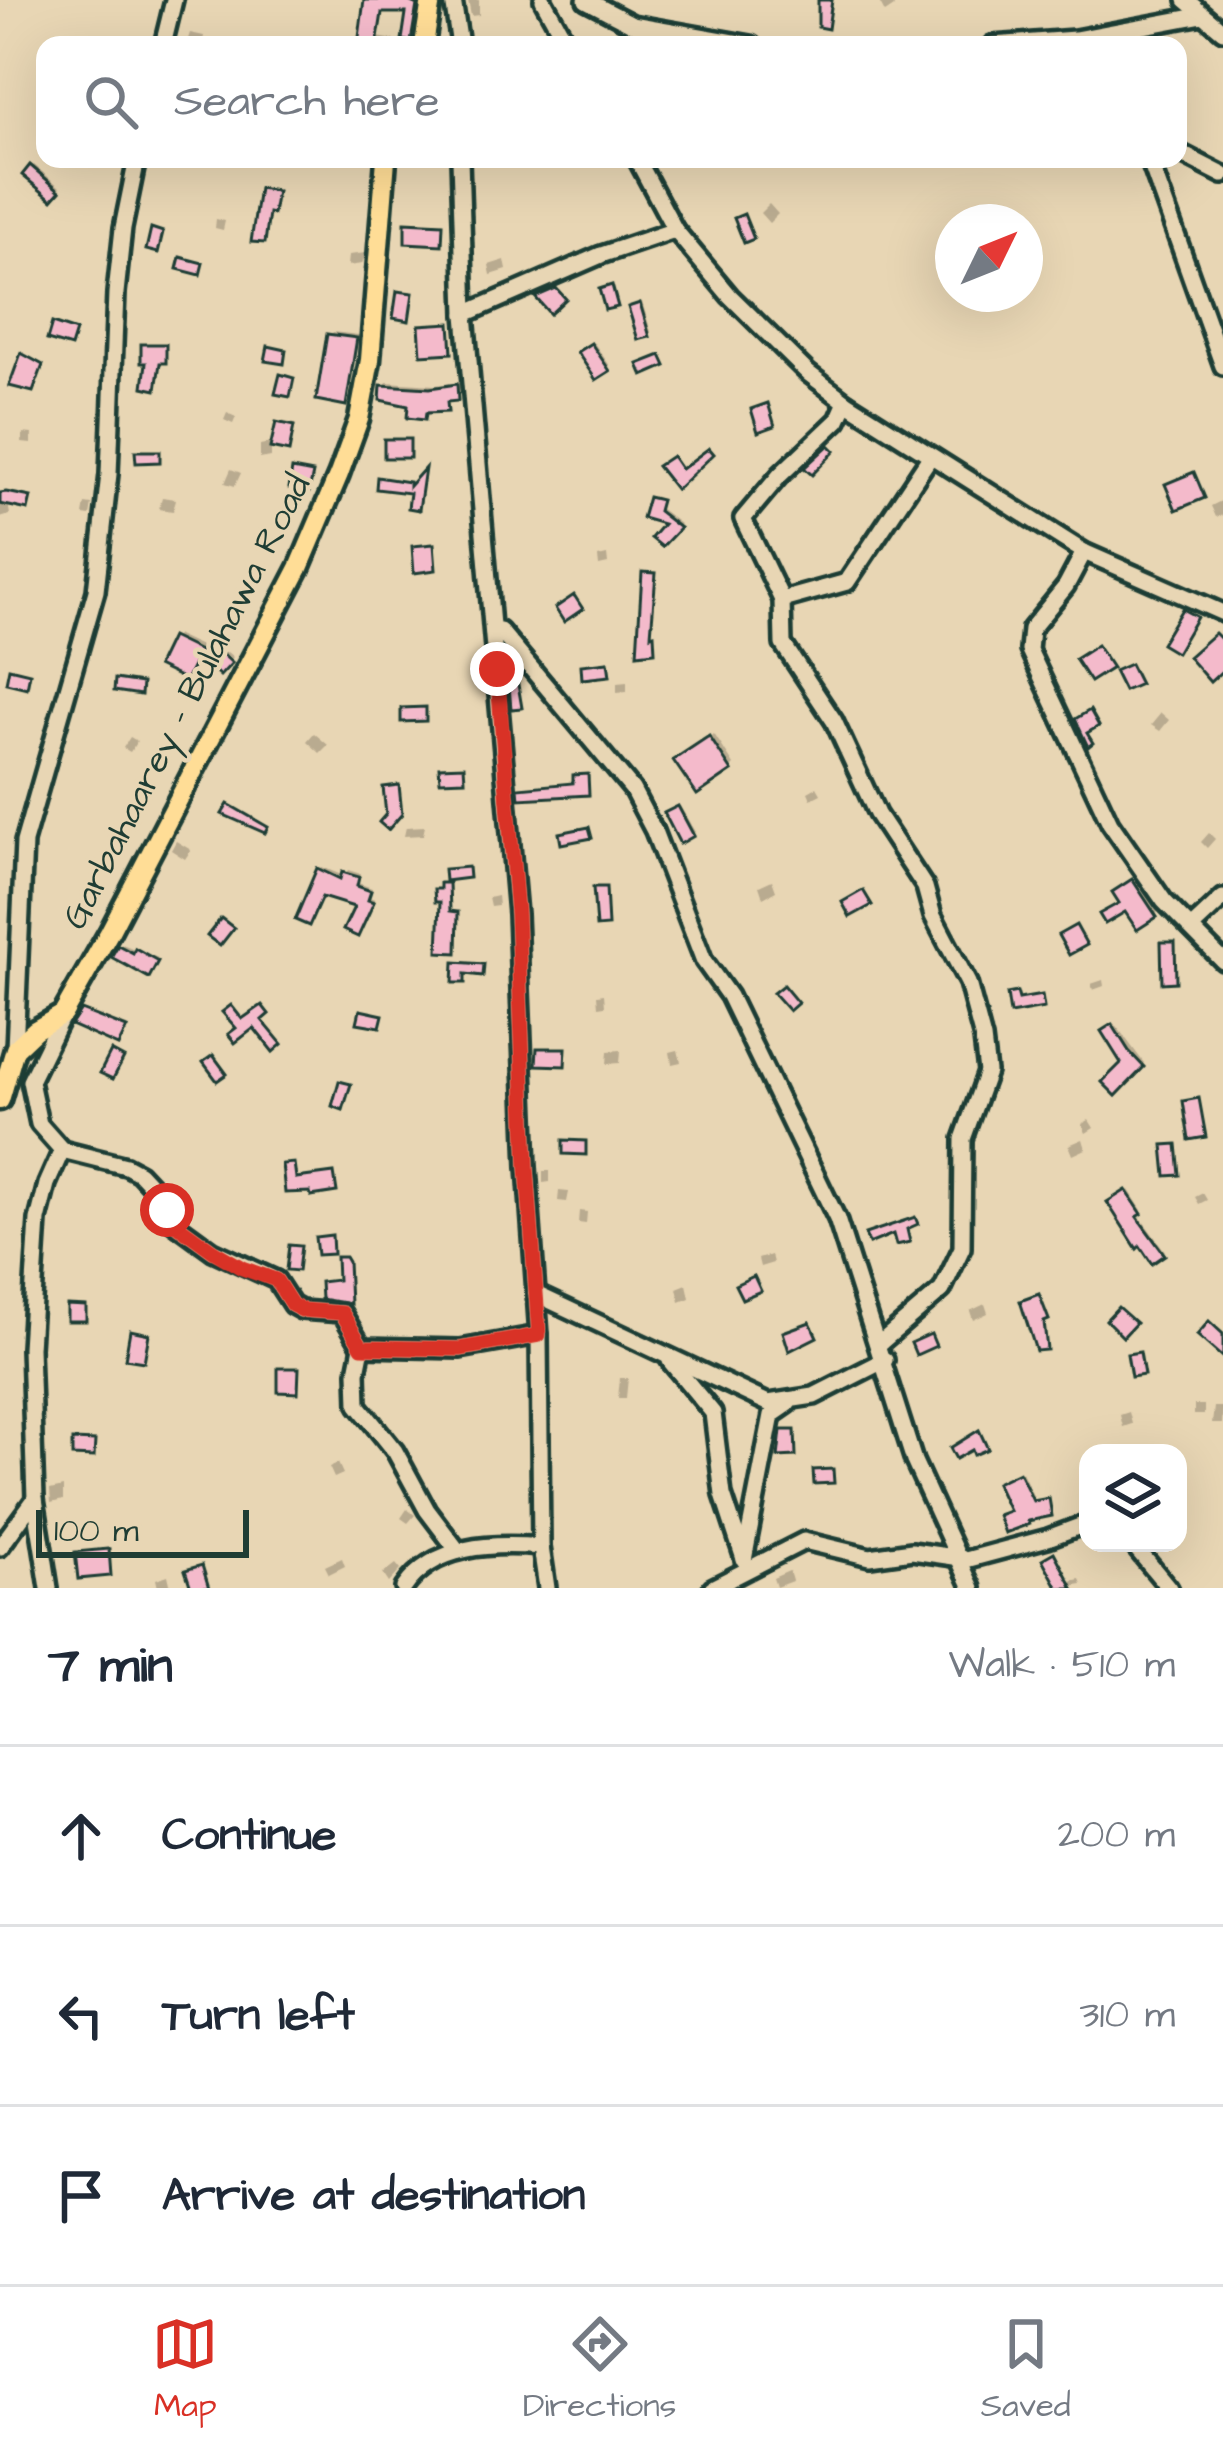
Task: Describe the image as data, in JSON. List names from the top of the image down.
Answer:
{
  "streets": {
    "main road": ["Garbahaarey - Bulahawa Road"]
  },
  "scale_bar": "100 m",
  "north": "top right",
  "page": {
    "search": "Search here",
    "scale": "100 m",
    "heading": ["7 min", "Walk · 510 m"],
    "list": [
      ["Continue", "200 m"],
      ["Turn left", "310 m"],
      "Arrive at destination"
    ],
    "nav": ["Map", "Directions", "Saved"]
  }
}
